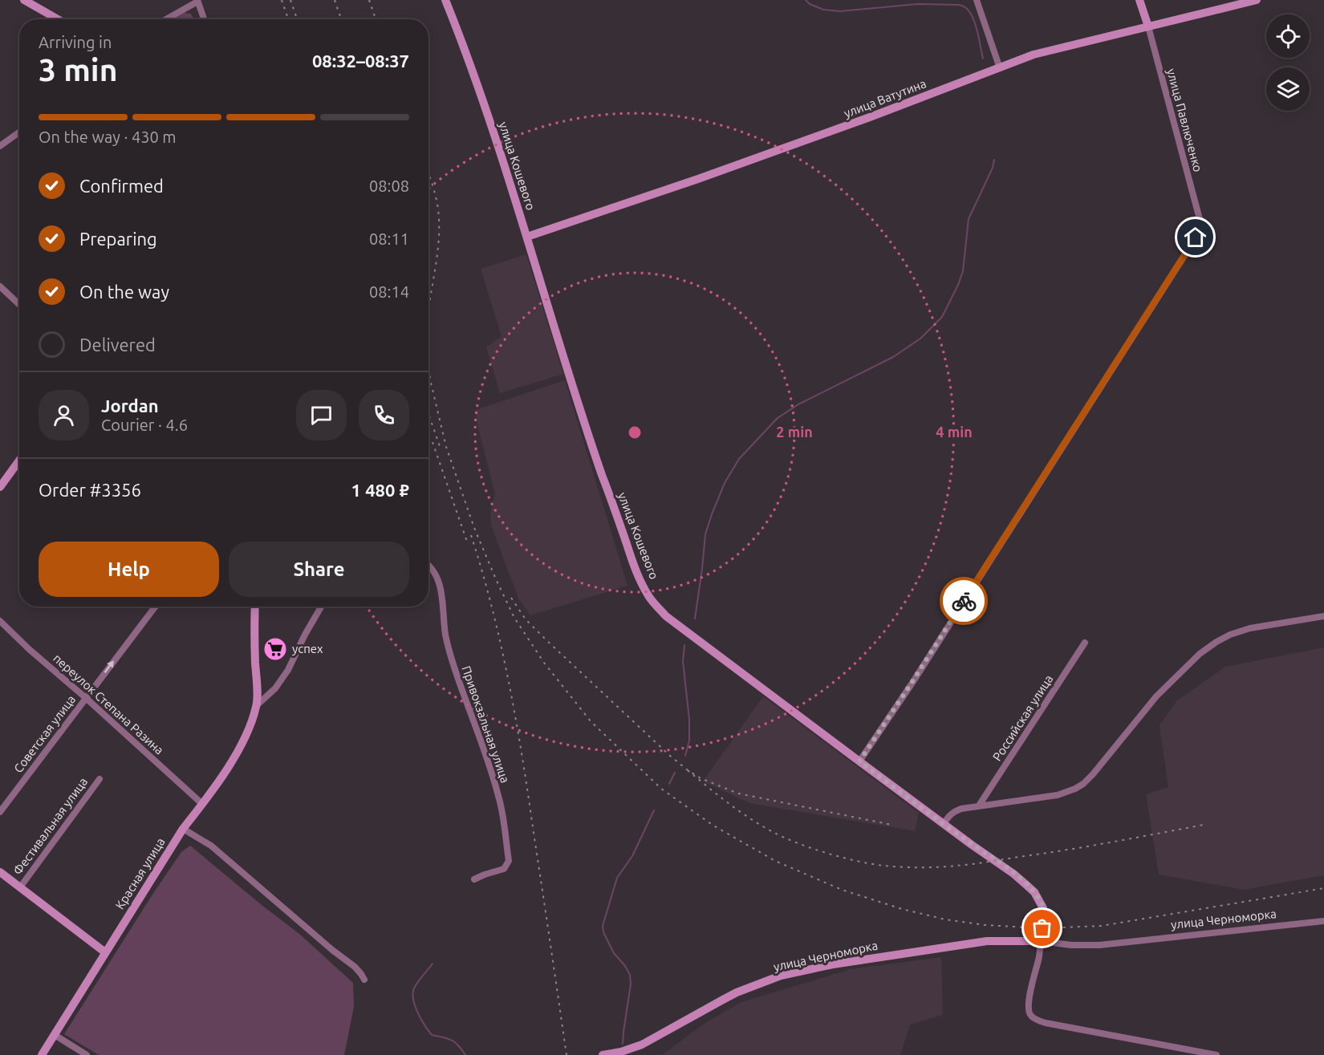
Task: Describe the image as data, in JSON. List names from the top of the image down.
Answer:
{
  "streets": {
    "street": [
      "улица Ватутина",
      "улица Павлюченко",
      "улица Кошевого",
      "переулок Степана Разина",
      "Российская улица",
      "Привокзальная улица",
      "Советская улица",
      "Фестивальная улица",
      "Красная улица",
      "улица Черноморка"
    ]
  },
  "crossings": [
    ["улица Ватутина", "улица Павлюченко"],
    ["улица Ватутина", "улица Кошевого"],
    ["улица Кошевого", "улица Черноморка"],
    ["переулок Степана Разина", "Советская улица"],
    ["переулок Степана Разина", "Красная улица"]
  ],
  "one_way": ["Советская улица"],
  "places": {
    "supermarket": ["успех"]
  },
  "page": {
    "heading": ["3 min", "Arriving in", "08:32–08:37"],
    "panel": [
      "Jordan",
      "Courier · 4.6",
      "Order #3356",
      "1 480 ₽"
    ],
    "bar": "On the way · 430 m",
    "list": [
      ["Confirmed", "08:08"],
      ["Preparing", "08:11"],
      ["On the way", "08:14"],
      "Delivered"
    ],
    "buttons": ["Help", "Share"]
  },
  "rings": ["2 min", "4 min"]
}
